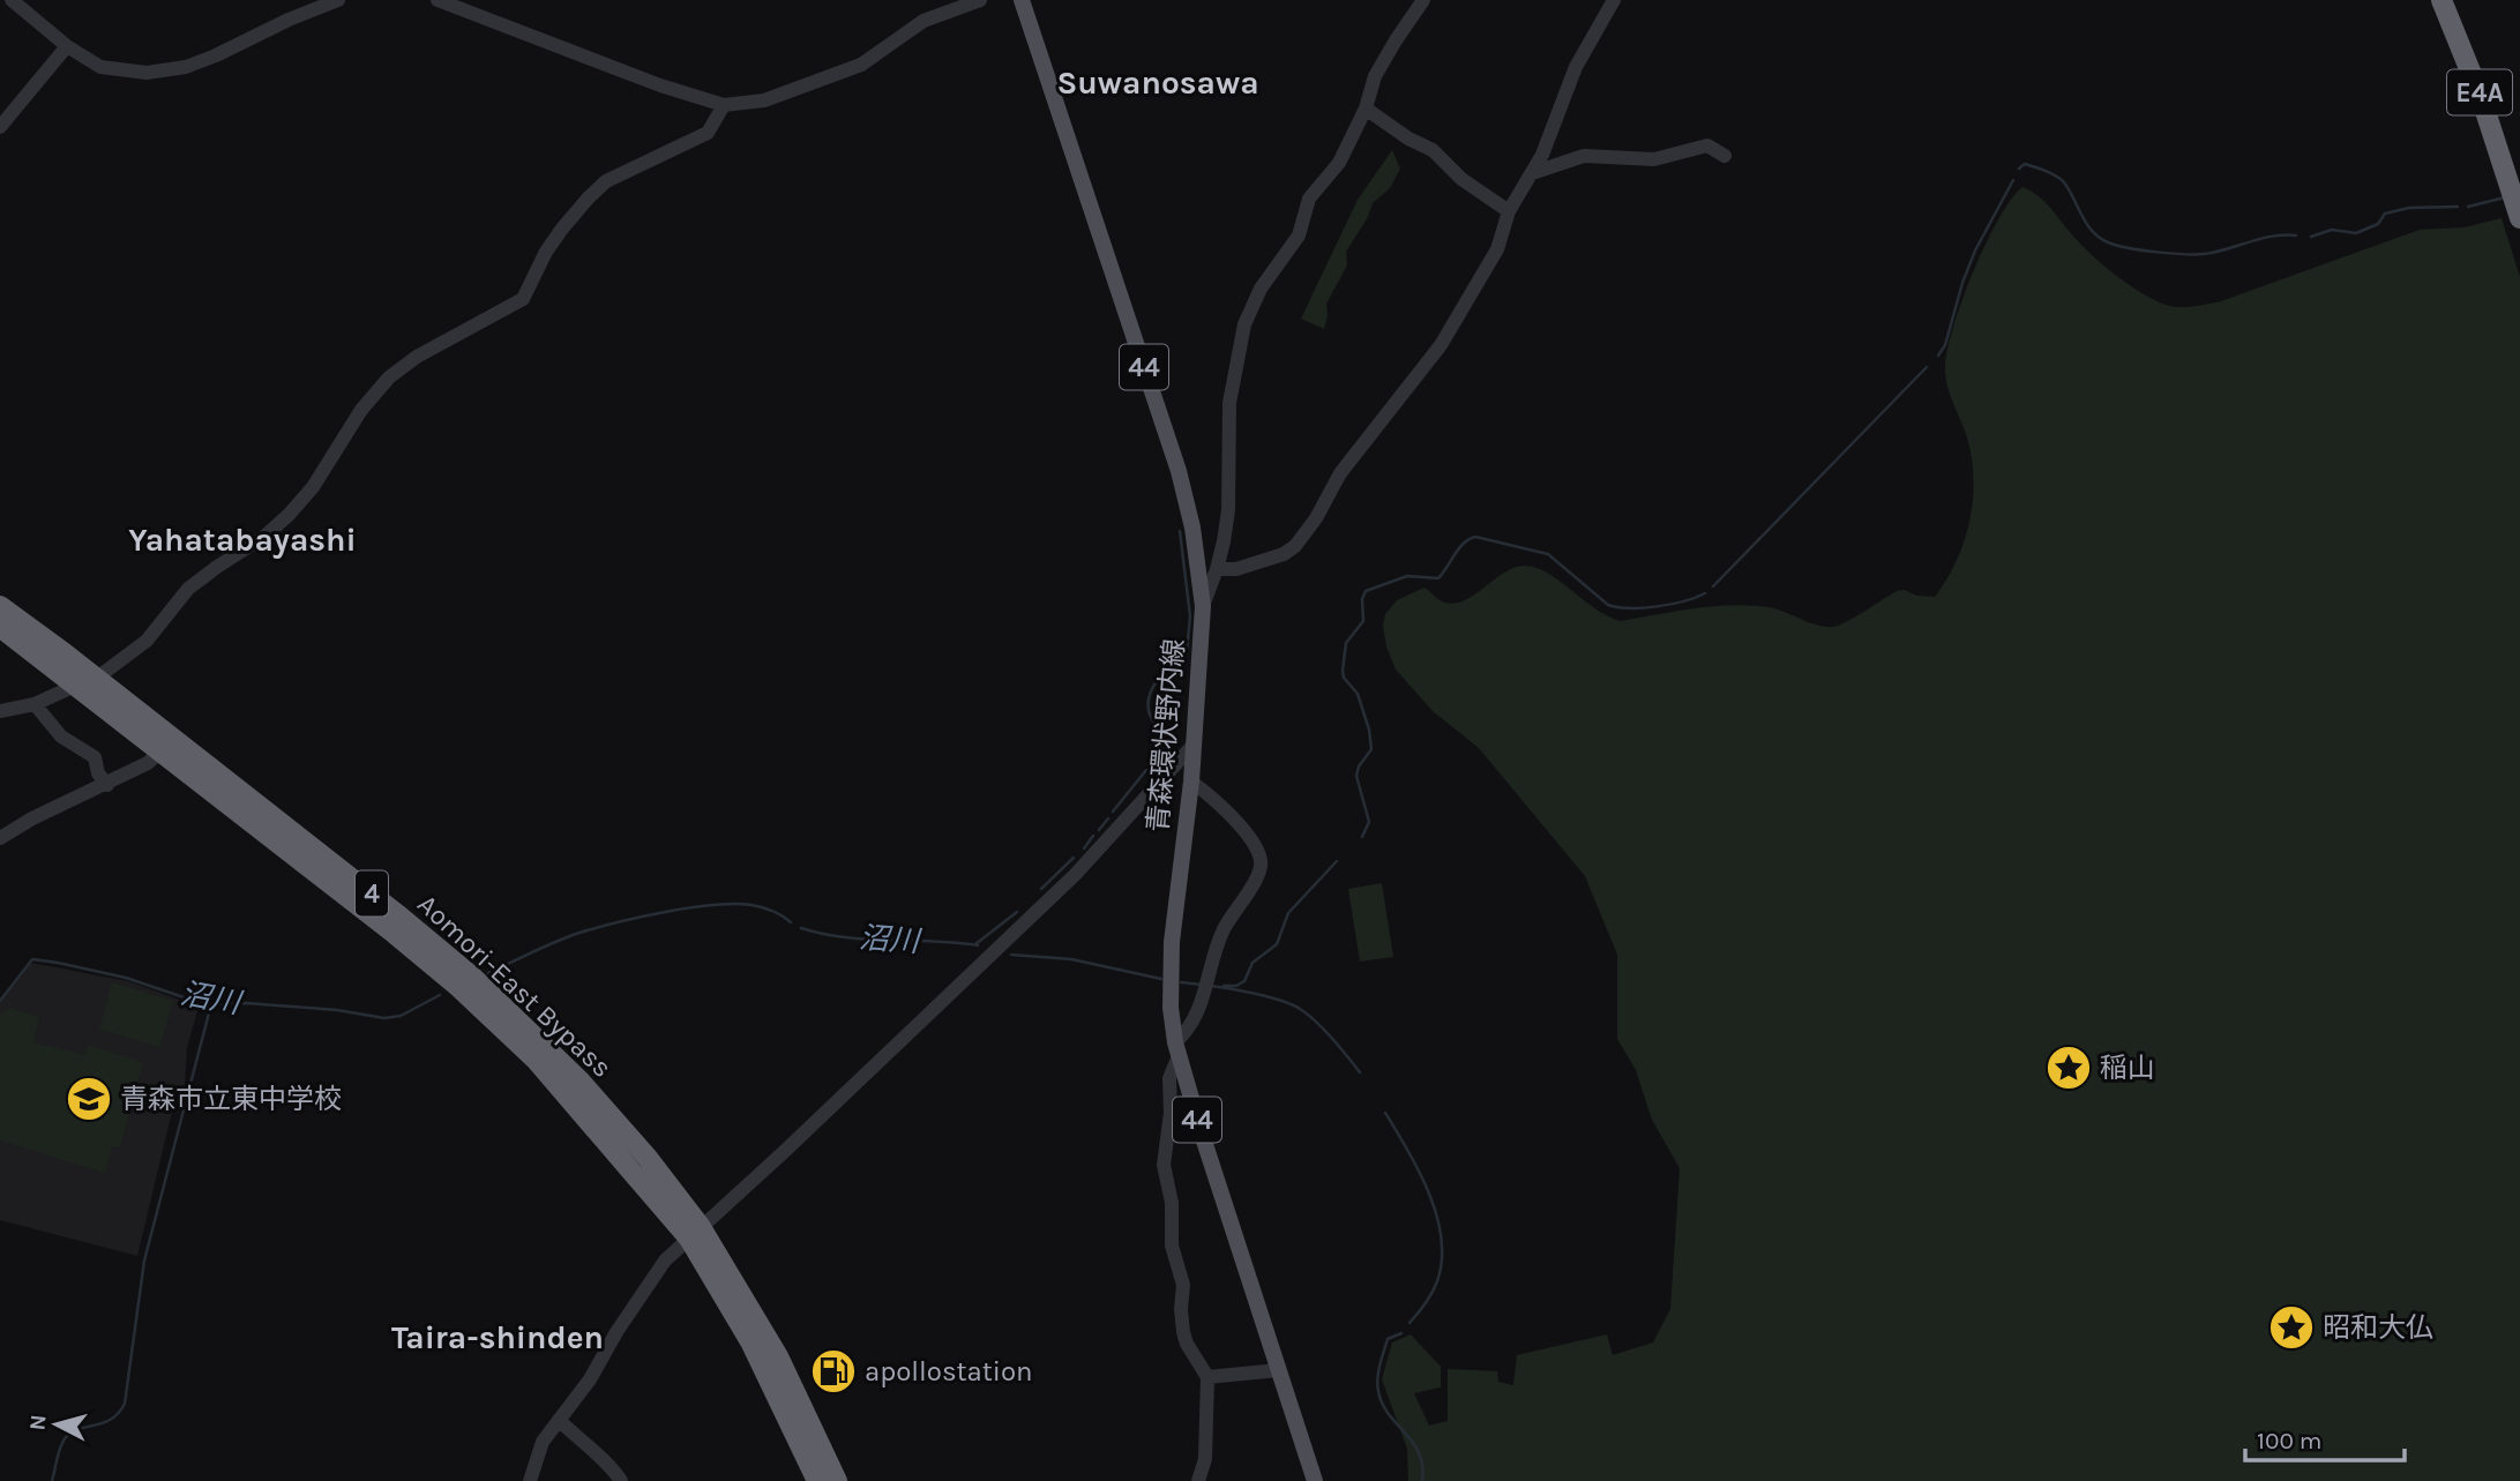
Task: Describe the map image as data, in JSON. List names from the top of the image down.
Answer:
{
  "streets": {
    "highway": ["E4A", "4", "Aomori-East Bypass"],
    "main road": ["44", "青森環状野内線"]
  },
  "districts": ["Suwanosawa", "Yahatabayashi", "Taira-shinden"],
  "water": ["沼川"],
  "places": {
    "place": ["稲山", "昭和大仏"],
    "school or university": ["青森市立東中学校"],
    "fuel station": ["apollostation"]
  },
  "scale_bar": "100 m",
  "north": "left"
}
